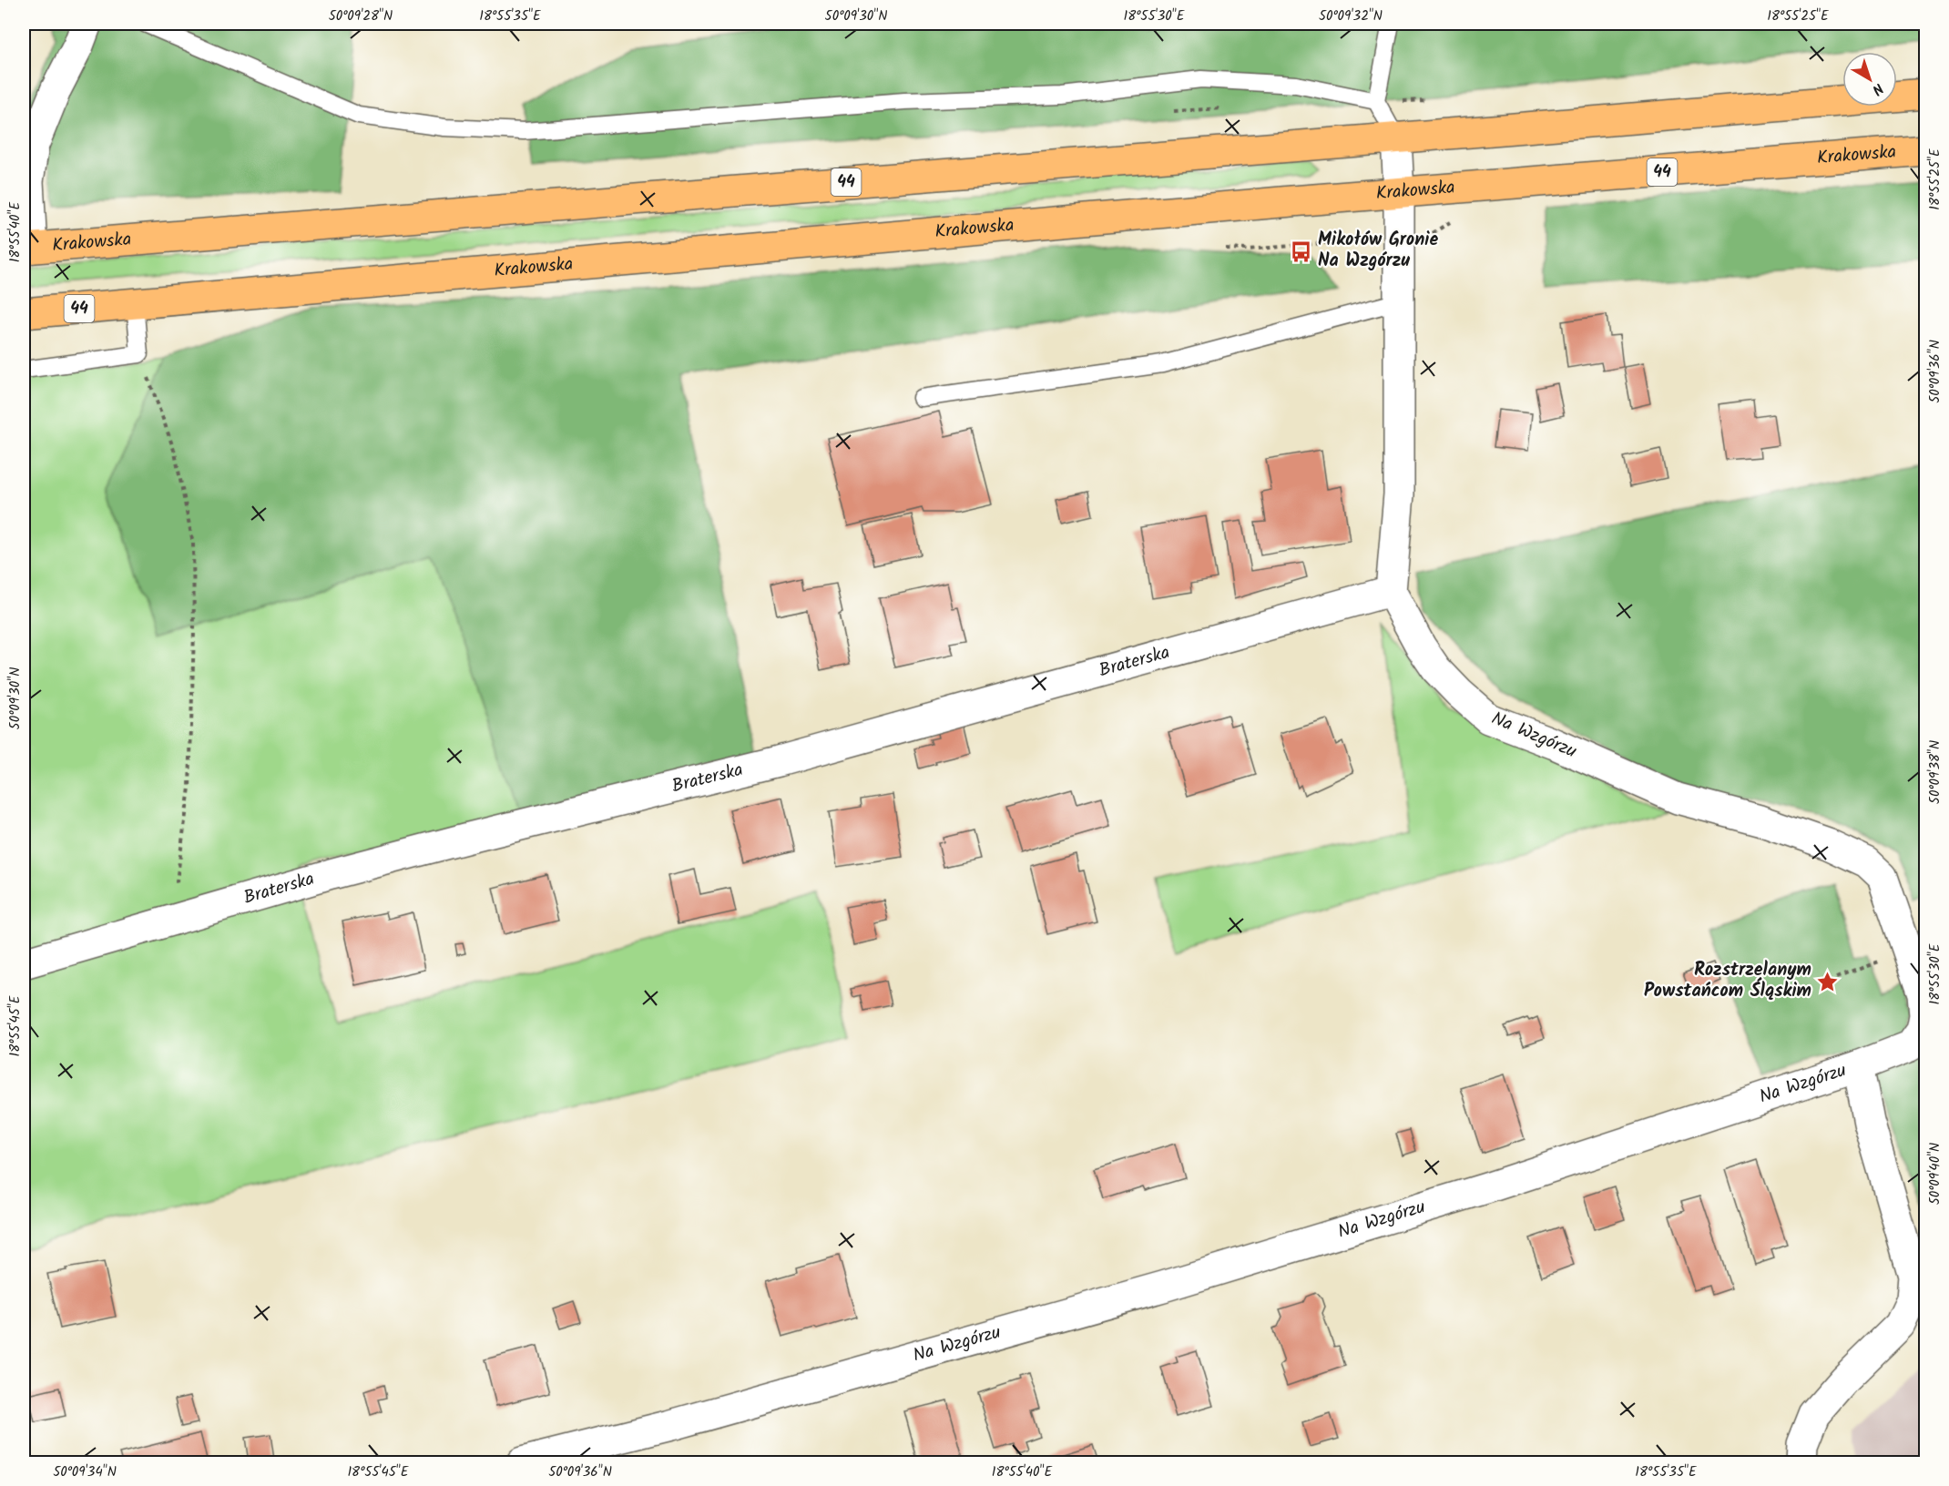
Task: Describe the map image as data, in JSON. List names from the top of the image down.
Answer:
{
  "streets": {
    "main road": ["Krakowska", "44"],
    "street": ["Braterska", "Na Wzgórzu"]
  },
  "crossings": [
    ["Braterska", "Na Wzgórzu"]
  ],
  "places": {
    "bus stop": ["Mikołów Gronie Na Wzgórzu"],
    "place": ["Rozstrzelanym Powstańcom Śląskim"]
  },
  "north": "bottom right",
  "coordinates": [
    "50°09'28\"N",
    "18°55'35\"E",
    "50°09'30\"N",
    "18°55'30\"E",
    "50°09'32\"N",
    "18°55'25\"E",
    "18°55'40\"E",
    "50°09'36\"N",
    "50°09'38\"N",
    "18°55'45\"E",
    "50°09'40\"N",
    "50°09'34\"N"
  ]
}
